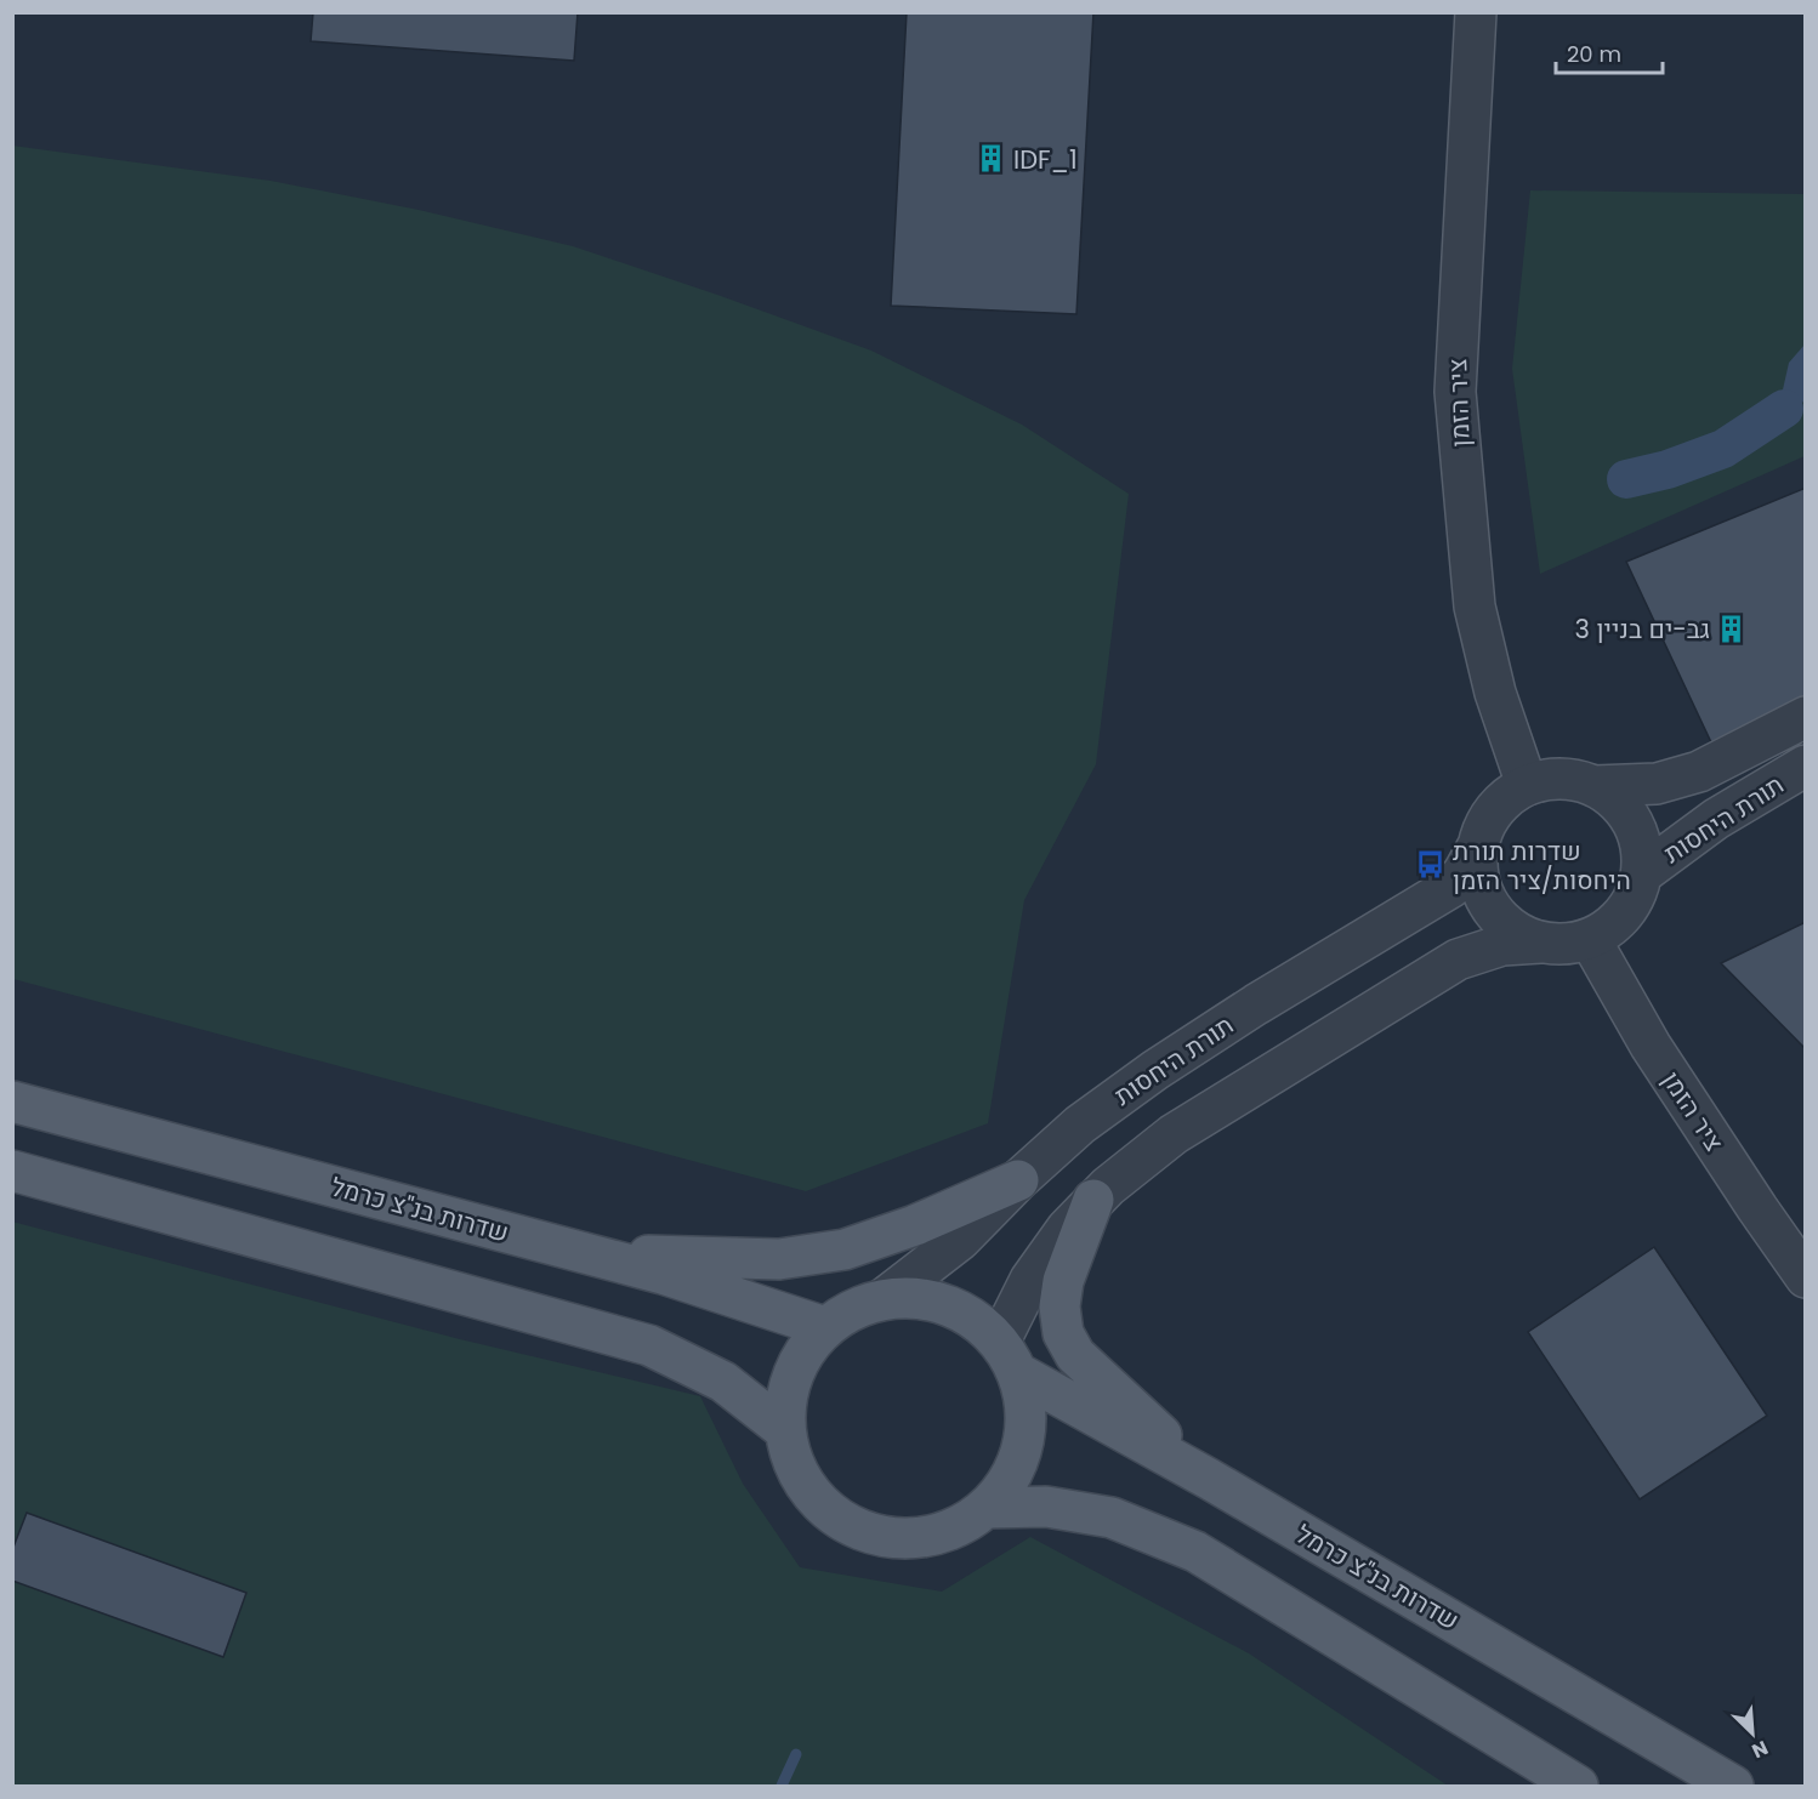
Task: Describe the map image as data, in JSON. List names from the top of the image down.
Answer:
{
  "streets": {
    "main road": ["שדרות בנ\"צ כרמל"],
    "street": ["ציר הזמן", "תורת היחסות"]
  },
  "crossings": [
    ["ציר הזמן", "תורת היחסות"],
    ["תורת היחסות", "שדרות בנ\"צ כרמל"]
  ],
  "places": {
    "building": ["IDF_1", "גב-ים בניין 3"],
    "bus stop": ["שדרות תורת היחסות/ציר הזמן"]
  },
  "scale_bar": "20 m",
  "north": "bottom right"
}
